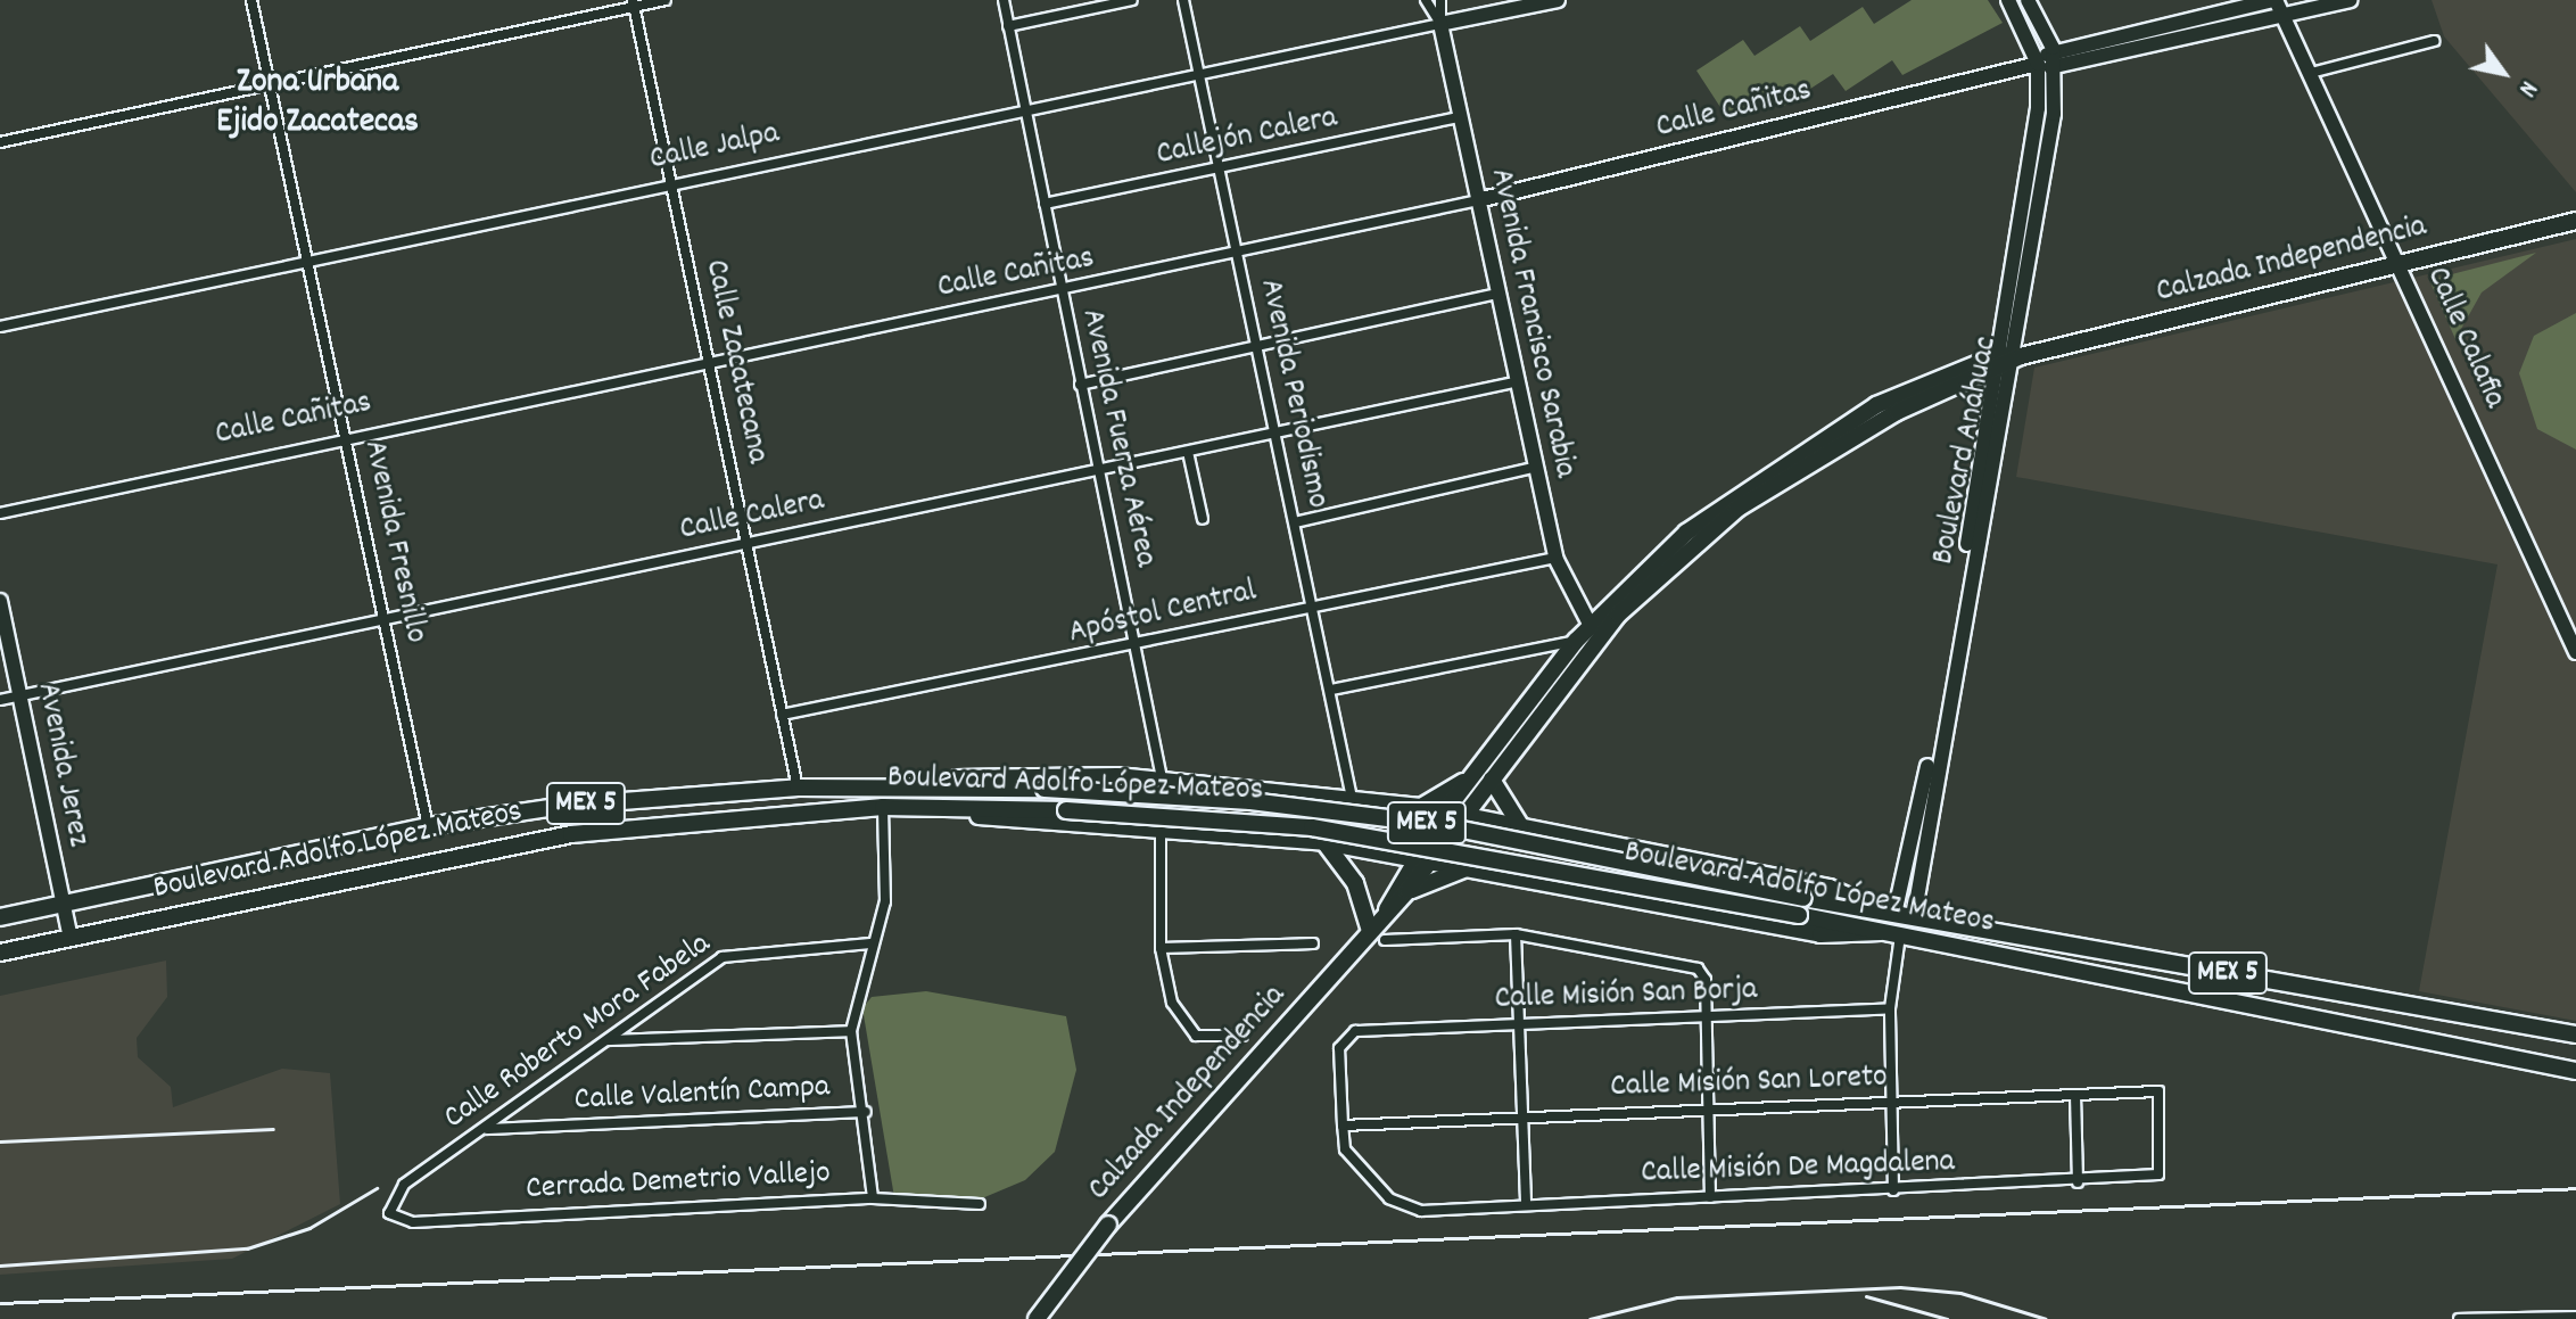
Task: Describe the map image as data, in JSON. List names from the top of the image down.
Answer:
{
  "streets": {
    "main road": ["Calzada Independencia", "Boulevard Adolfo López Mateos", "MEX 5"],
    "street": [
      "Calle Cañitas",
      "Callejón Calera",
      "Calle Jalpa",
      "Avenida Francisco Sarabia",
      "Calle Calafia",
      "Calle Zacatecana",
      "Avenida Periodismo",
      "Avenida Fuerza Aérea",
      "Boulevard Anáhuac",
      "Calle Calera",
      "Avenida Fresnillo",
      "Apóstol Central",
      "Avenida Jerez",
      "Calle Misión San Borja",
      "Calle Roberto Mora Fabela",
      "Calle Misión San Loreto",
      "Calle Valentín Campa",
      "Calle Misión De Magdalena",
      "Cerrada Demetrio Vallejo"
    ]
  },
  "crossings": [
    ["Calle Cañitas", "Avenida Francisco Sarabia"],
    ["Calle Cañitas", "Calle Zacatecana"],
    ["Calle Cañitas", "Avenida Periodismo"],
    ["Calle Cañitas", "Avenida Fuerza Aérea"],
    ["Calle Cañitas", "Boulevard Anáhuac"],
    ["Calle Cañitas", "Avenida Fresnillo"],
    ["Callejón Calera", "Avenida Francisco Sarabia"],
    ["Callejón Calera", "Avenida Periodismo"],
    ["Callejón Calera", "Avenida Fuerza Aérea"],
    ["Calle Jalpa", "Avenida Francisco Sarabia"],
    ["Calle Jalpa", "Calle Zacatecana"],
    ["Calle Jalpa", "Avenida Periodismo"],
    ["Calle Jalpa", "Avenida Fuerza Aérea"],
    ["Calle Jalpa", "Avenida Fresnillo"],
    ["Calzada Independencia", "Avenida Francisco Sarabia"],
    ["Calzada Independencia", "Calle Calafia"],
    ["Calzada Independencia", "Boulevard Anáhuac"],
    ["Avenida Francisco Sarabia", "Calle Calera"],
    ["Avenida Francisco Sarabia", "Apóstol Central"],
    ["Calle Zacatecana", "Calle Calera"],
    ["Calle Zacatecana", "Apóstol Central"],
    ["Calle Zacatecana", "Boulevard Adolfo López Mateos"],
    ["Avenida Periodismo", "Calle Calera"],
    ["Avenida Periodismo", "Apóstol Central"],
    ["Avenida Fuerza Aérea", "Calle Calera"],
    ["Avenida Fuerza Aérea", "Apóstol Central"],
    ["Boulevard Anáhuac", "Boulevard Adolfo López Mateos"],
    ["Calle Calera", "Avenida Fresnillo"],
    ["Calle Calera", "Avenida Jerez"],
    ["Avenida Fresnillo", "Boulevard Adolfo López Mateos"],
    ["Avenida Jerez", "Boulevard Adolfo López Mateos"],
    ["Calle Misión San Borja", "Calle Misión De Magdalena"],
    ["Calle Roberto Mora Fabela", "Calle Valentín Campa"],
    ["Calle Roberto Mora Fabela", "Cerrada Demetrio Vallejo"],
    ["Calle Misión San Loreto", "Calle Misión De Magdalena"]
  ],
  "districts": ["Zona Urbana Ejido Zacatecas"],
  "north": "bottom right"
}
